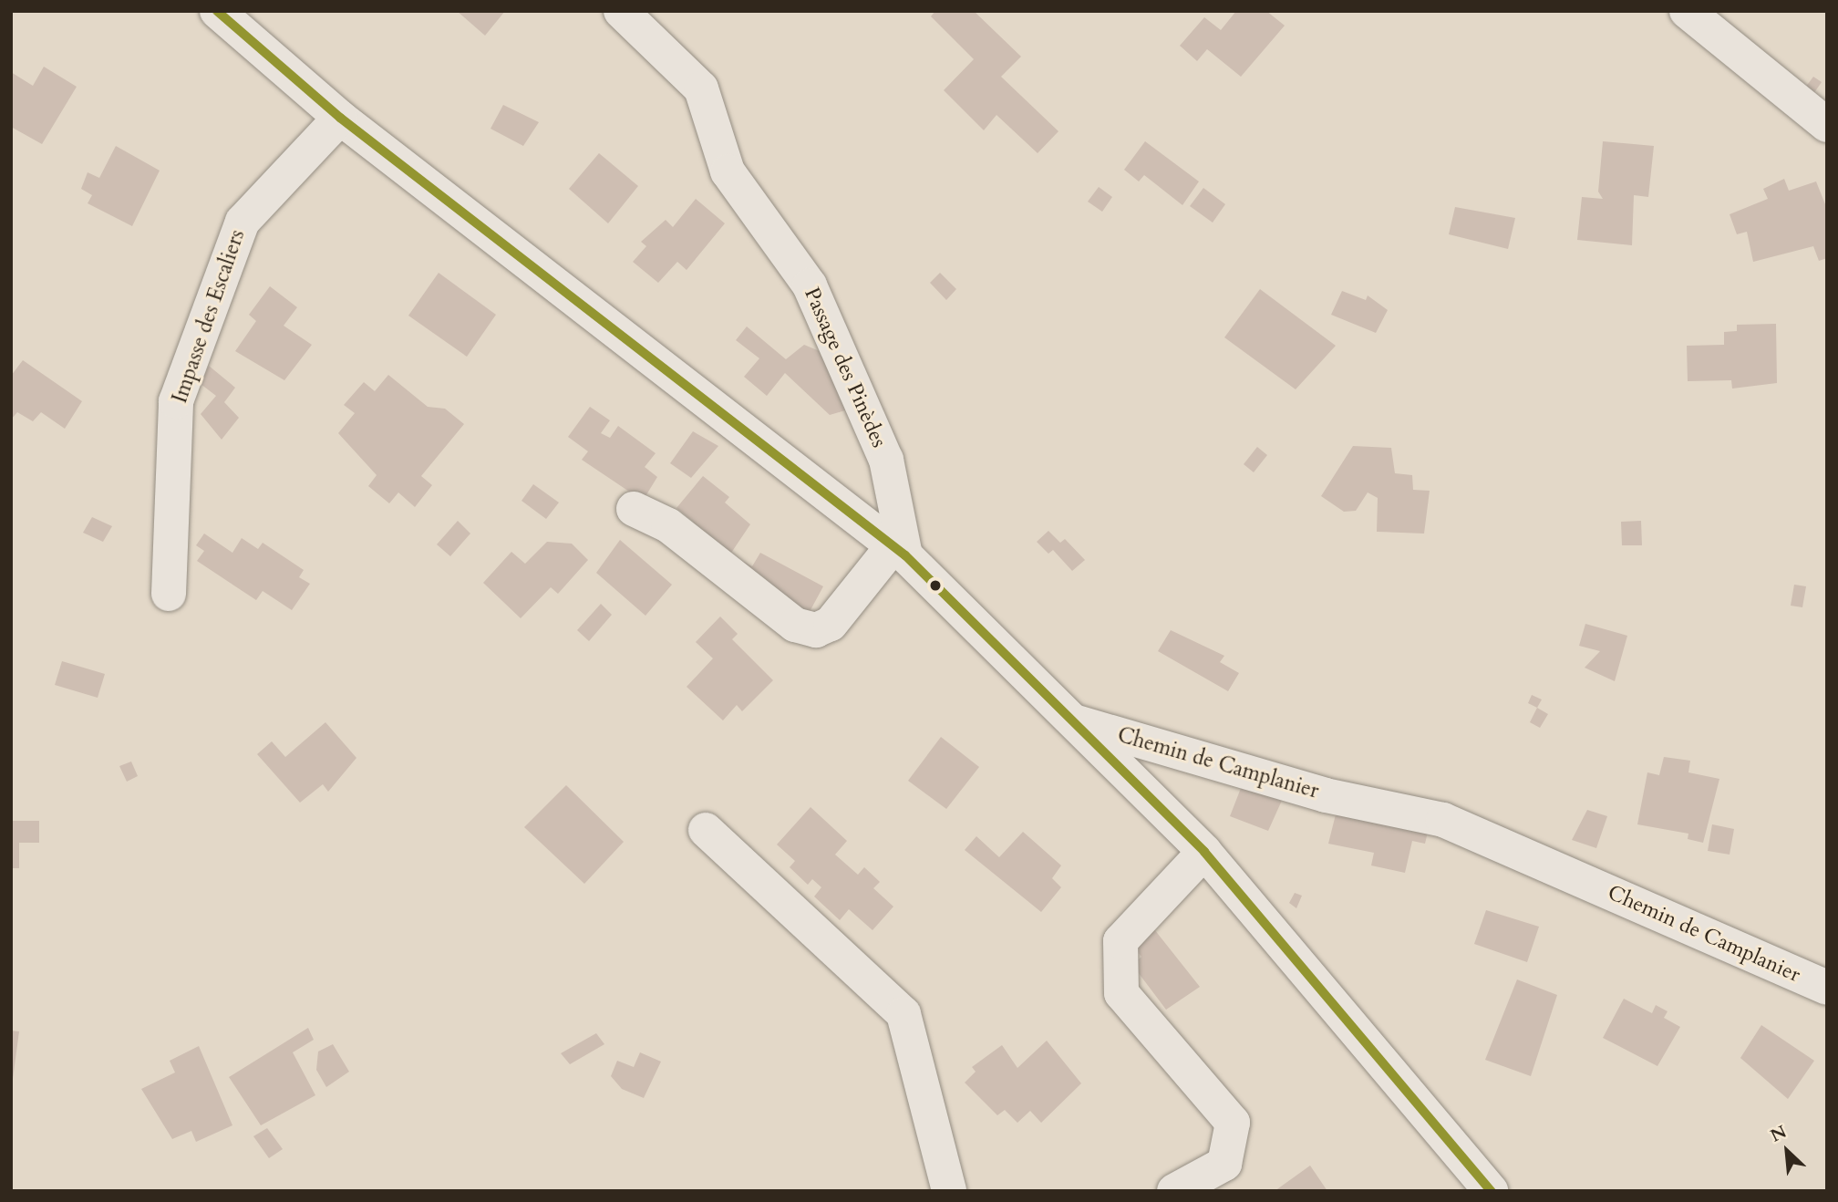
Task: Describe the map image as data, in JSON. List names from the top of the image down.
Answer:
{
  "streets": {
    "street": ["Impasse des Escaliers", "Passage des Pinèdes", "Chemin de Camplanier"]
  },
  "crossings": [
    ["Impasse des Escaliers", "Chemin de Camplanier"],
    ["Passage des Pinèdes", "Chemin de Camplanier"]
  ],
  "north": "top left"
}
